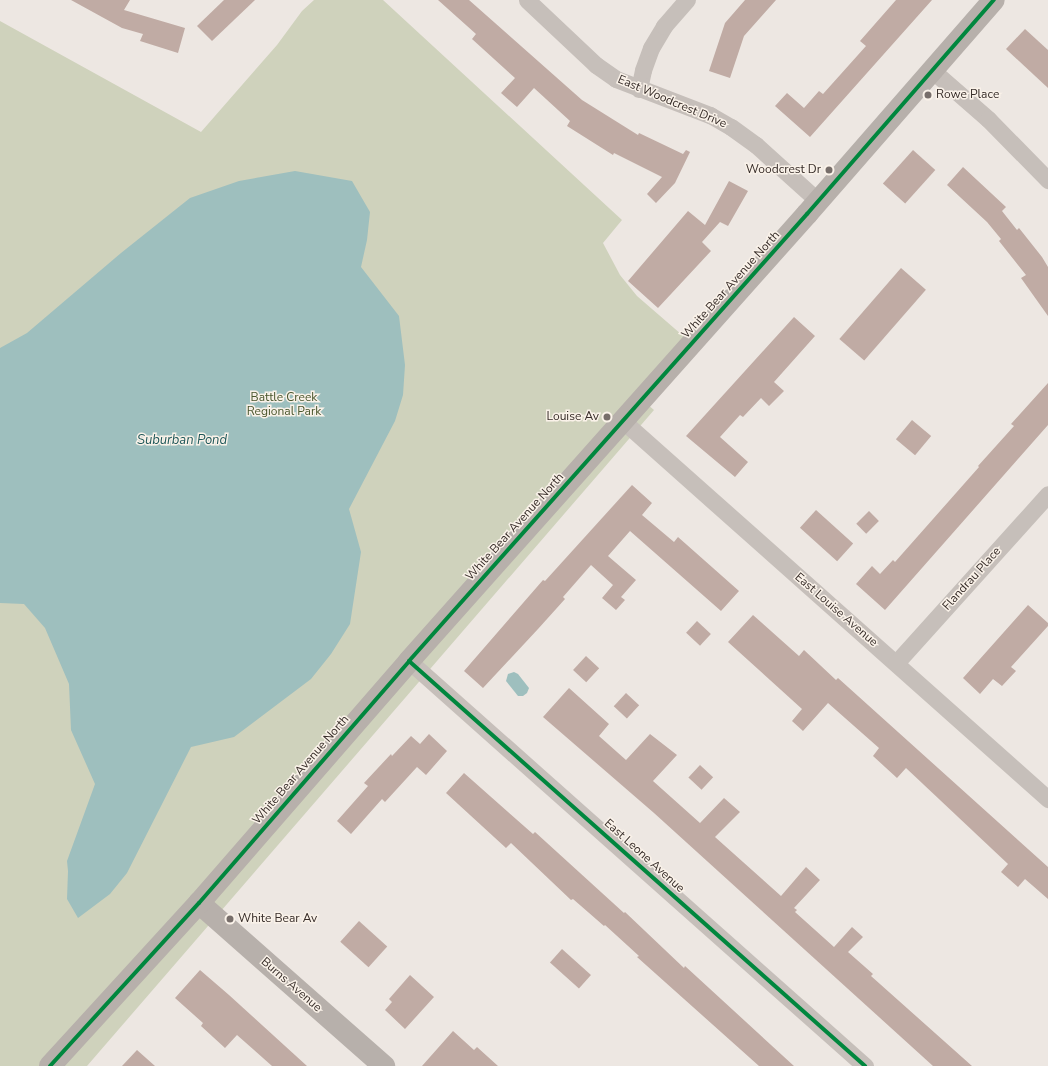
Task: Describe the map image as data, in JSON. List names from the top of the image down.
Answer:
{
  "streets": {
    "street": [
      "East Woodcrest Drive",
      "White Bear Avenue North",
      "Flandrau Place",
      "East Louise Avenue",
      "East Leone Avenue",
      "Burns Avenue"
    ]
  },
  "crossings": [
    ["East Woodcrest Drive", "White Bear Avenue North"],
    ["White Bear Avenue North", "East Louise Avenue"],
    ["White Bear Avenue North", "East Leone Avenue"],
    ["White Bear Avenue North", "Burns Avenue"],
    ["Flandrau Place", "East Louise Avenue"]
  ],
  "water": ["Suburban Pond"],
  "parks": ["Battle Creek Regional Park"],
  "places": [
    "Rowe Place",
    "Woodcrest Dr",
    "Louise Av",
    "White Bear Av"
  ]
}
